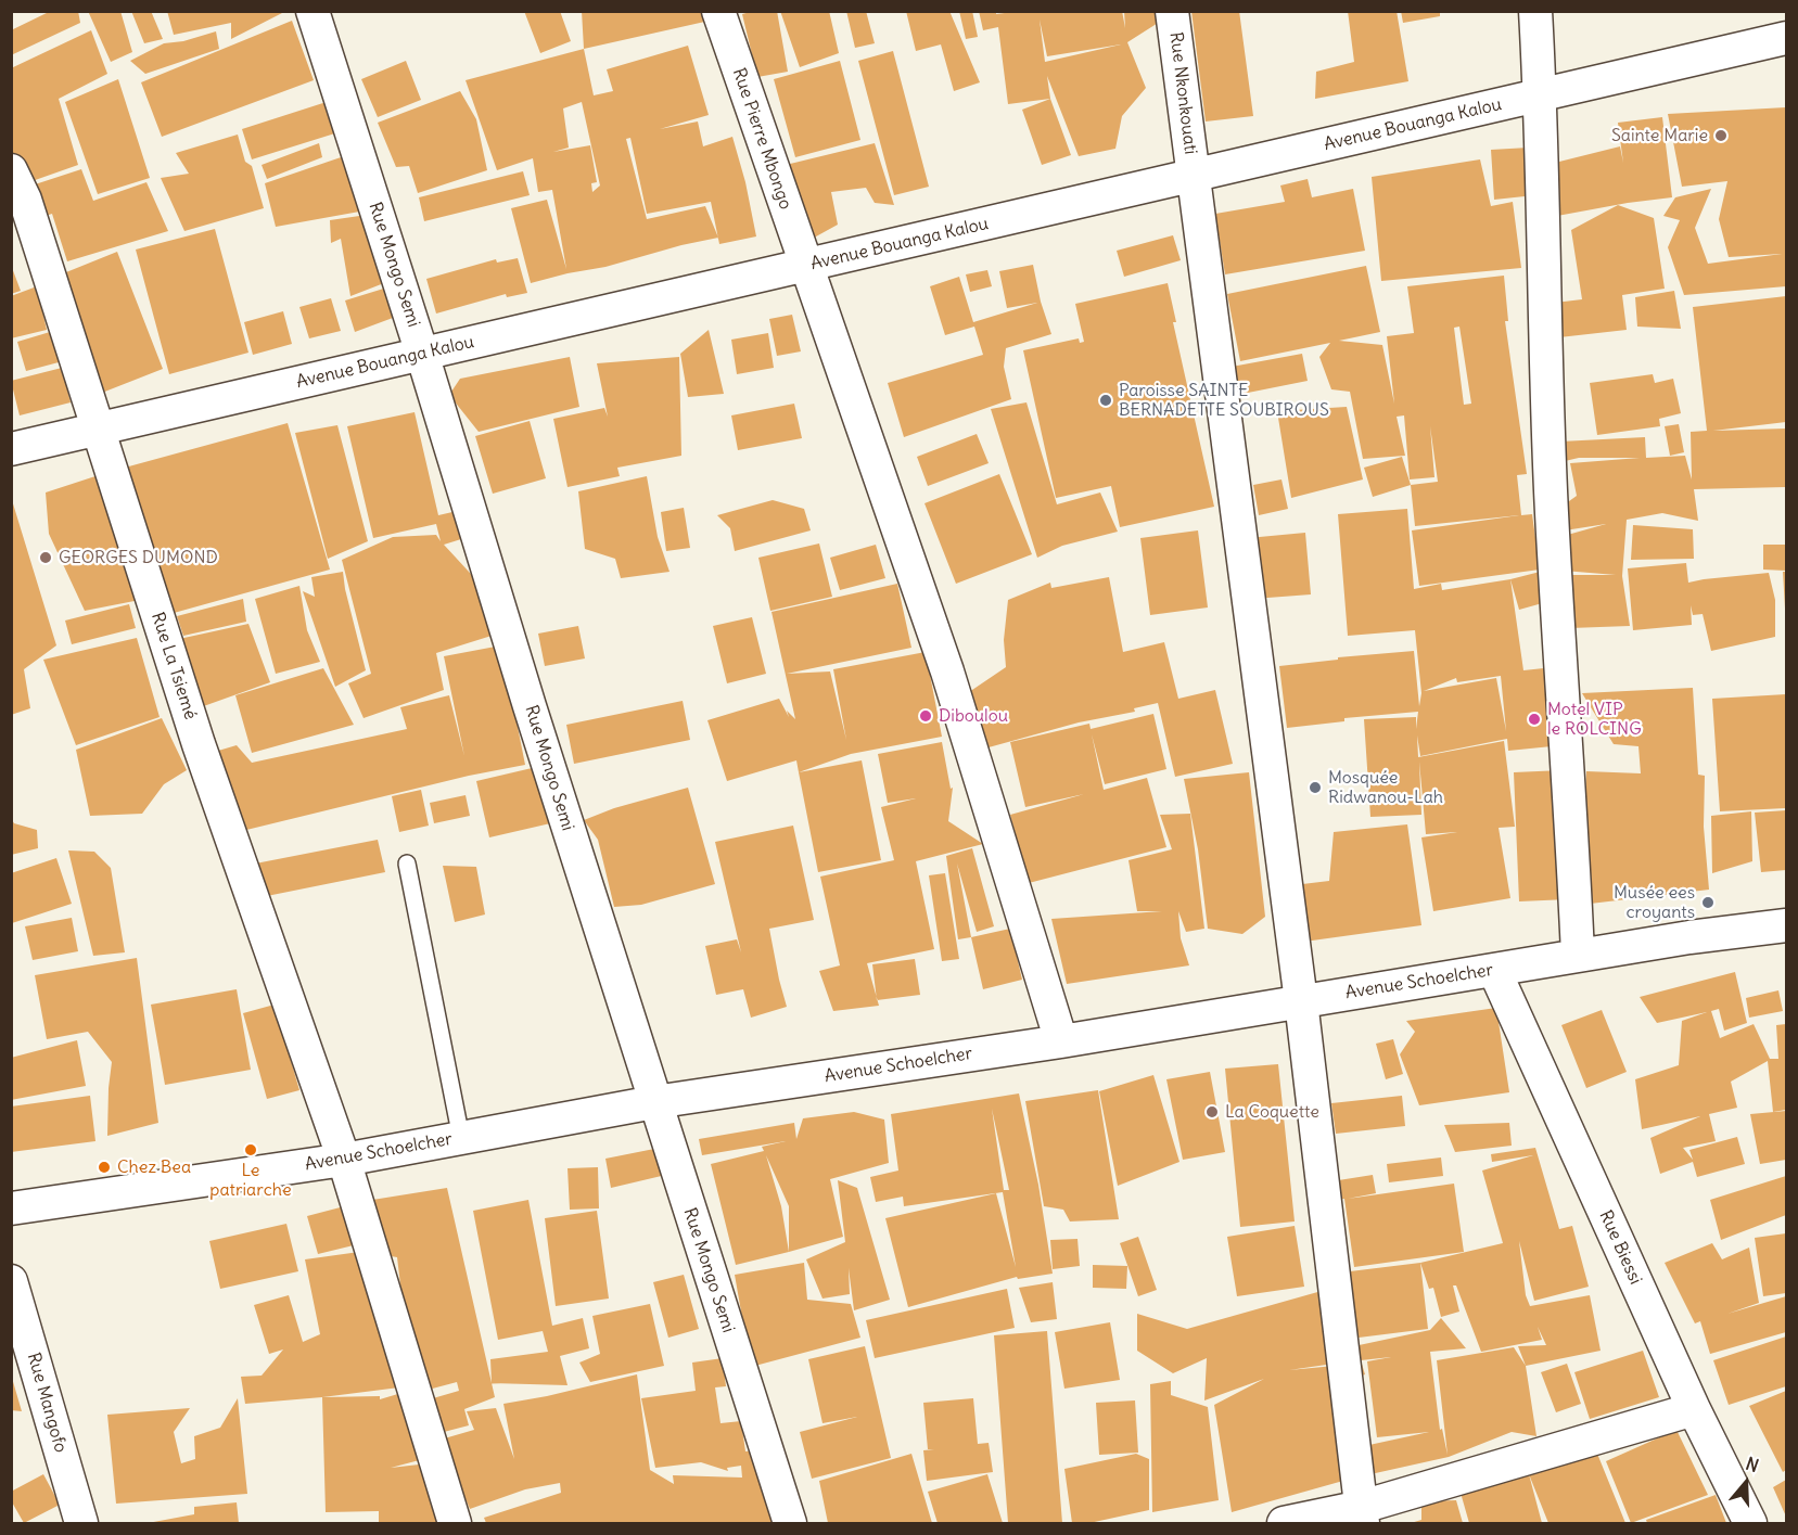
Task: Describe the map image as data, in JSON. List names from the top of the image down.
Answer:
{
  "streets": {
    "street": [
      "Rue Nkonkouati",
      "Avenue Bouanga Kalou",
      "Rue Pierre Mbongo",
      "Rue Mongo Semi",
      "Rue La Tsiemé",
      "Avenue Schoelcher",
      "Rue Biessi",
      "Rue Mangofo"
    ]
  },
  "crossings": [
    ["Rue Nkonkouati", "Avenue Bouanga Kalou"],
    ["Rue Nkonkouati", "Avenue Schoelcher"],
    ["Avenue Bouanga Kalou", "Rue Pierre Mbongo"],
    ["Avenue Bouanga Kalou", "Rue Mongo Semi"],
    ["Avenue Bouanga Kalou", "Rue La Tsiemé"],
    ["Rue Pierre Mbongo", "Avenue Schoelcher"],
    ["Rue Mongo Semi", "Avenue Schoelcher"],
    ["Rue La Tsiemé", "Avenue Schoelcher"],
    ["Avenue Schoelcher", "Rue Biessi"]
  ],
  "places": [
    "Sainte Marie",
    "Paroisse SAINTE BERNADETTE SOUBIROUS",
    "GEORGES DUMOND",
    "Diboulou",
    "Motel VIP le ROLCING",
    "Mosquée Ridwanou-Lah",
    "Musée ees croyants",
    "La Coquette",
    "Le patriarche",
    "Chez Bea"
  ],
  "north": "top"
}
